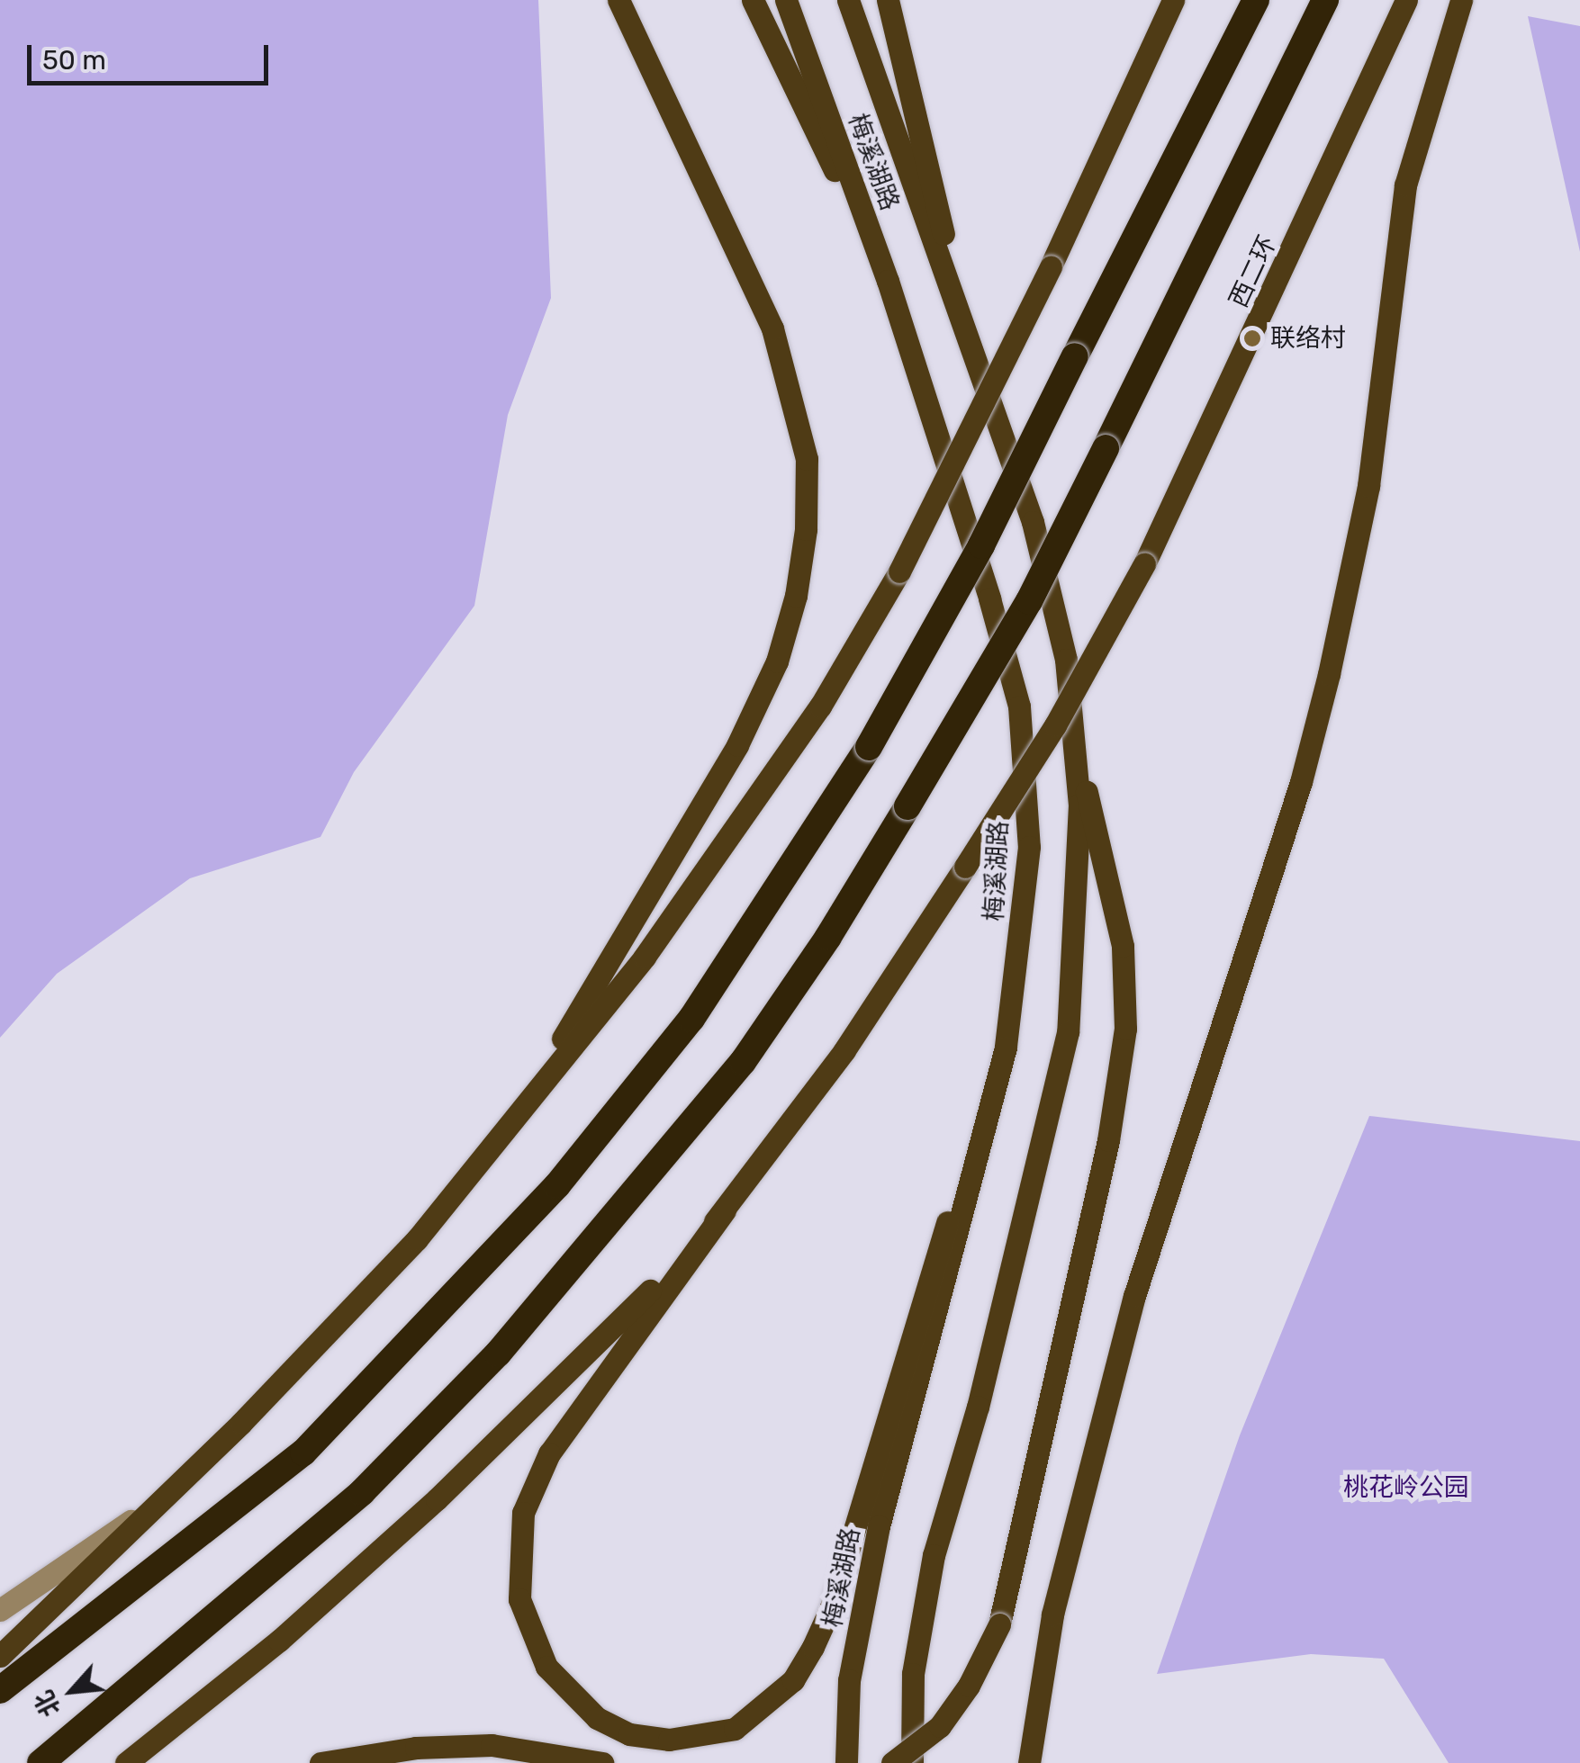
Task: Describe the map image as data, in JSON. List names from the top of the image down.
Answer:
{
  "streets": {
    "main road": ["梅溪湖路", "西二环"]
  },
  "parks": ["桃花岭公园"],
  "places": ["联络村"],
  "scale_bar": "50 m",
  "north": "bottom left"
}
